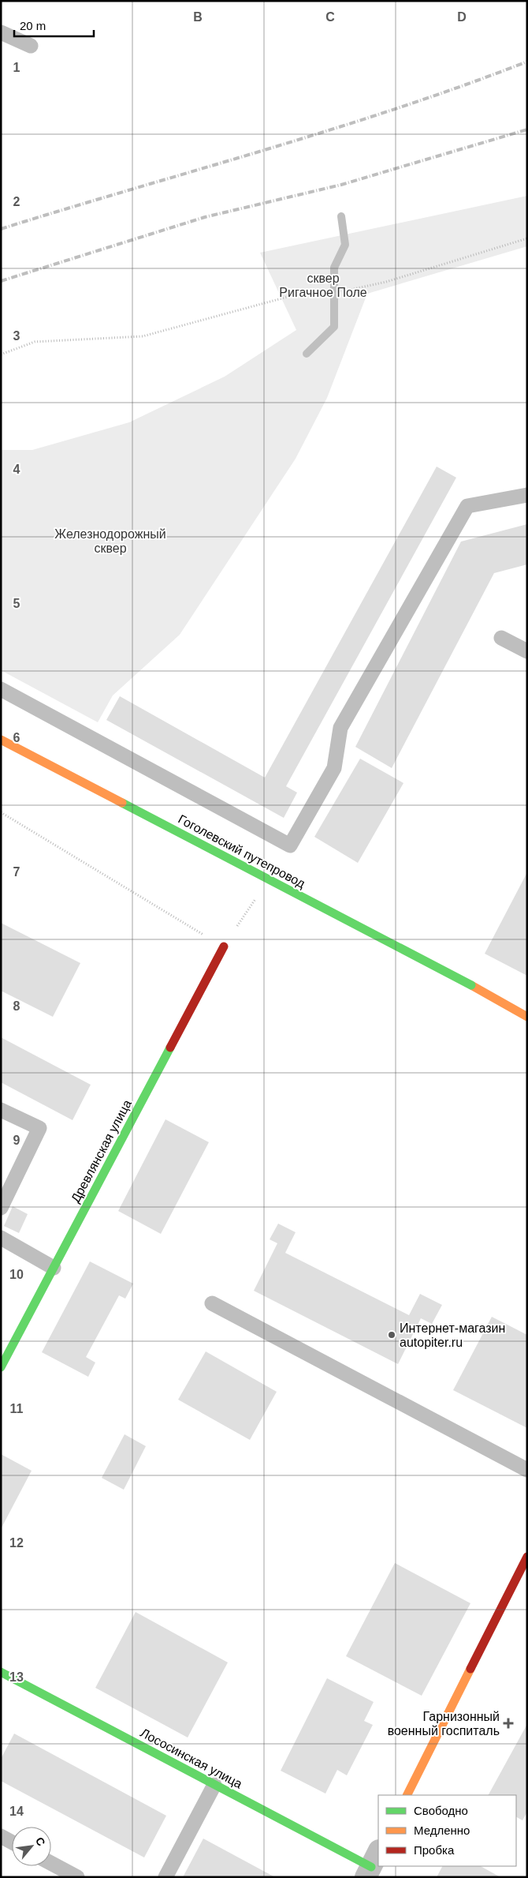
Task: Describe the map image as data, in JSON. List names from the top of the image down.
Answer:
{
  "streets": {
    "street": ["Гоголевский путепровод", "Древлянская улица", "Лососинская улица"]
  },
  "parks": ["сквер Ригачное Поле", "Железнодорожный сквер"],
  "places": {
    "other": ["Интернет-магазин autopiter.ru"],
    "health": ["Гарнизонный военный госпиталь"]
  },
  "legend": ["Свободно", "Медленно", "Пробка"],
  "scale_bar": "20 m",
  "north": "top right",
  "grid": {
    "columns": ["B", "C", "D"],
    "rows": [
      "1",
      "2",
      "3",
      "4",
      "5",
      "6",
      "7",
      "8",
      "9",
      "10",
      "11",
      "12",
      "13",
      "14"
    ]
  }
}
